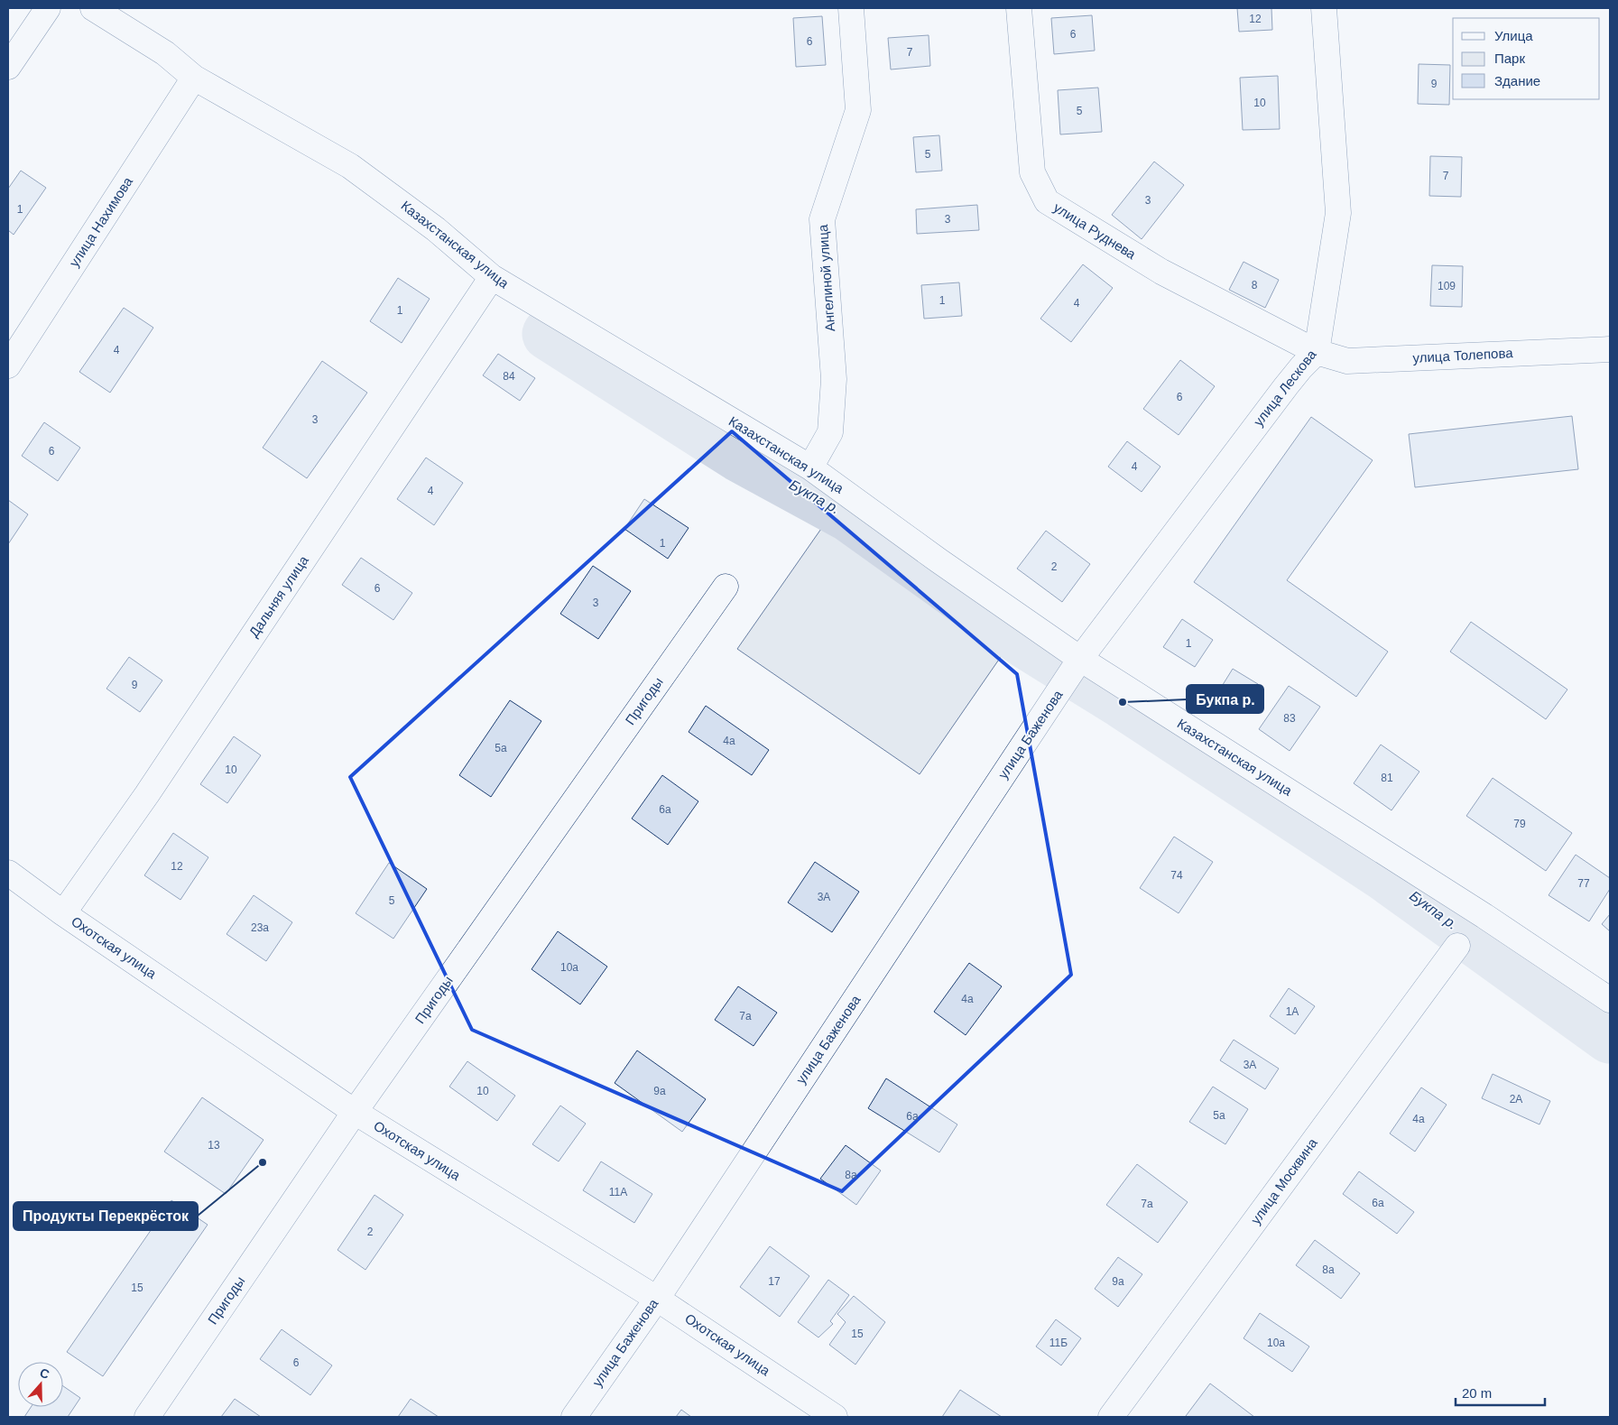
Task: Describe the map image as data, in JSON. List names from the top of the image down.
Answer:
{
  "streets": {
    "street": [
      "улица Нахимова",
      "улица Руднева",
      "Казахстанская улица",
      "Ангелиной улица",
      "улица Толепова",
      "улица Лескова",
      "Дальняя улица",
      "Пригоды",
      "улица Баженова",
      "Охотская улица",
      "улица Москвина"
    ]
  },
  "crossings": [
    ["улица Нахимова", "Казахстанская улица"],
    ["улица Руднева", "улица Толепова"],
    ["улица Руднева", "улица Лескова"],
    ["Казахстанская улица", "Ангелиной улица"],
    ["Казахстанская улица", "улица Лескова"],
    ["Казахстанская улица", "Дальняя улица"],
    ["Казахстанская улица", "улица Баженова"],
    ["улица Толепова", "улица Лескова"],
    ["улица Лескова", "улица Баженова"],
    ["Дальняя улица", "Охотская улица"],
    ["Пригоды", "Охотская улица"],
    ["улица Баженова", "Охотская улица"]
  ],
  "water": ["Букпа р."],
  "places": ["Букпа р.", "Продукты Перекрёсток"],
  "house_numbers": [
    "12",
    "6",
    "6",
    "7",
    "9",
    "10",
    "5",
    "5",
    "7",
    "3",
    "1",
    "3",
    "8",
    "109",
    "1",
    "4",
    "1",
    "4",
    "84",
    "6",
    "3",
    "6",
    "4",
    "4",
    "1",
    "2",
    "6",
    "3",
    "1",
    "9",
    "83",
    "4а",
    "5а",
    "10",
    "81",
    "6а",
    "79",
    "12",
    "74",
    "77",
    "3А",
    "5",
    "23а",
    "10а",
    "4а",
    "1А",
    "7а",
    "3А",
    "10",
    "9а",
    "2А",
    "5а",
    "6а",
    "4а",
    "13",
    "8а",
    "11А",
    "6а",
    "7а",
    "2",
    "8а",
    "17",
    "9а",
    "15",
    "15",
    "11Б",
    "10а",
    "6"
  ],
  "legend": ["Улица", "Парк", "Здание"],
  "scale_bar": "20 m",
  "north": "top"
}
